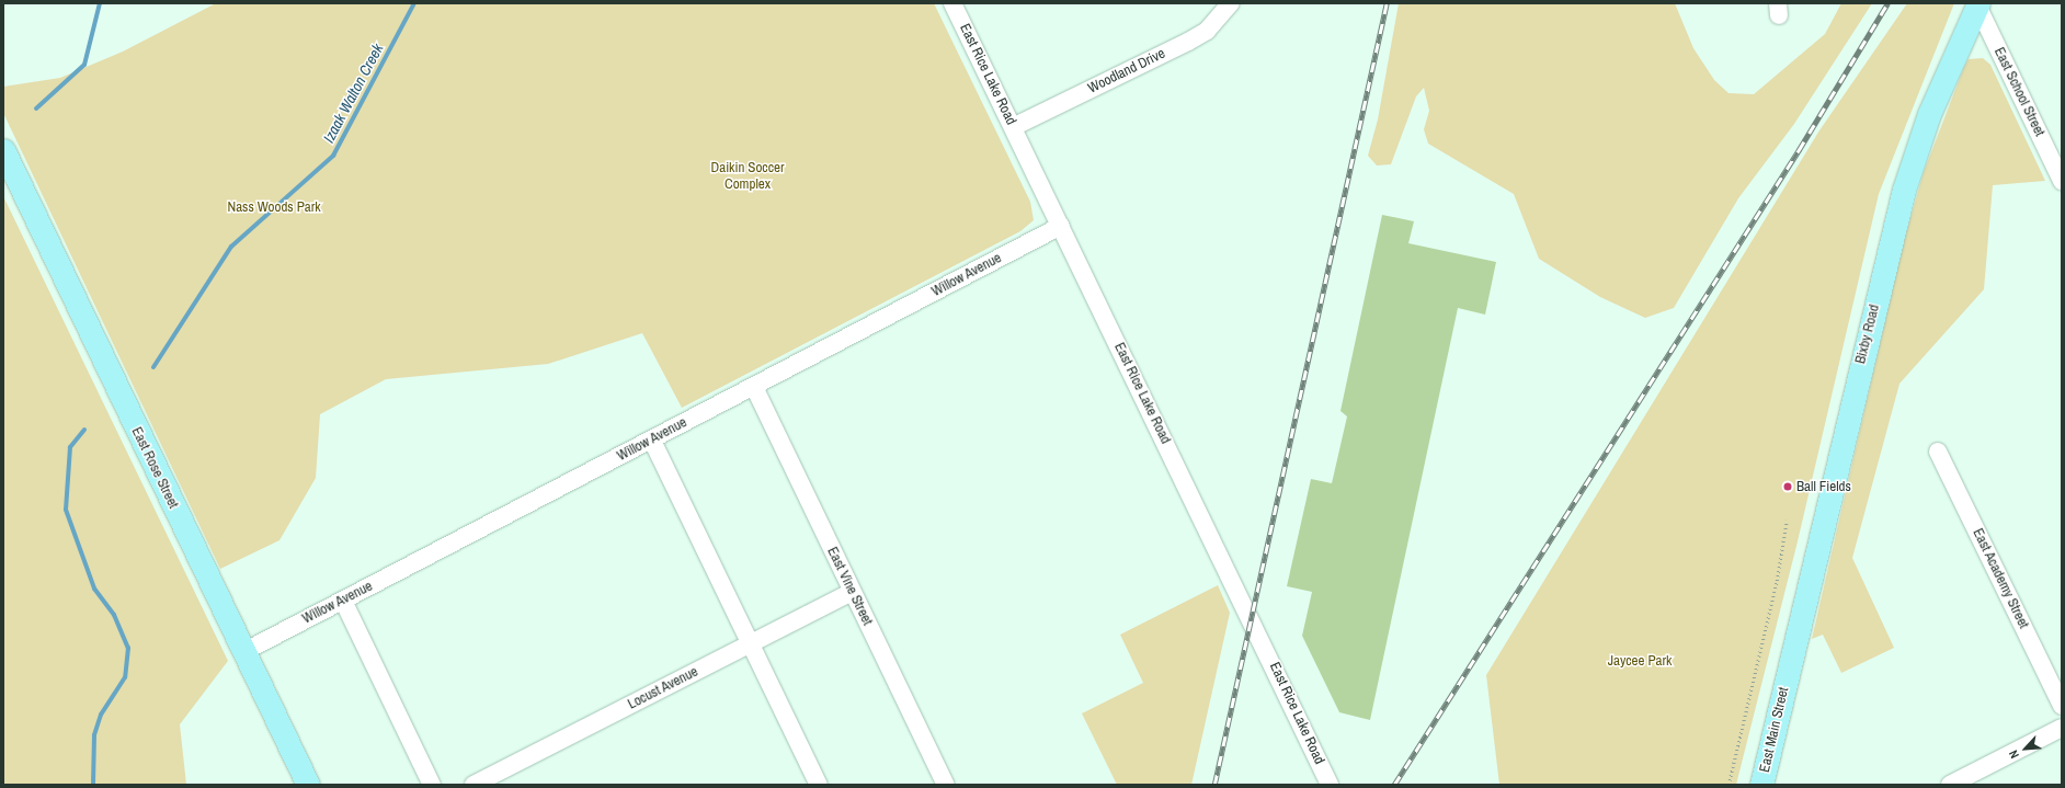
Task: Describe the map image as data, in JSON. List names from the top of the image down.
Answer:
{
  "streets": {
    "main road": ["Bixby Road", "East Rose Street", "East Main Street"],
    "street": [
      "Woodland Drive",
      "East Rice Lake Road",
      "East School Street",
      "Willow Avenue",
      "East Academy Street",
      "East Vine Street",
      "Locust Avenue"
    ]
  },
  "crossings": [
    ["Woodland Drive", "East Rice Lake Road"],
    ["East Rice Lake Road", "Willow Avenue"],
    ["East School Street", "Bixby Road"],
    ["Willow Avenue", "East Rose Street"],
    ["Willow Avenue", "East Vine Street"],
    ["Bixby Road", "East Main Street"],
    ["East Vine Street", "Locust Avenue"]
  ],
  "water": ["Izaak Walton Creek"],
  "parks": ["Daikin Soccer Complex", "Nass Woods Park", "Jaycee Park"],
  "places": ["Ball Fields"],
  "north": "bottom left"
}
